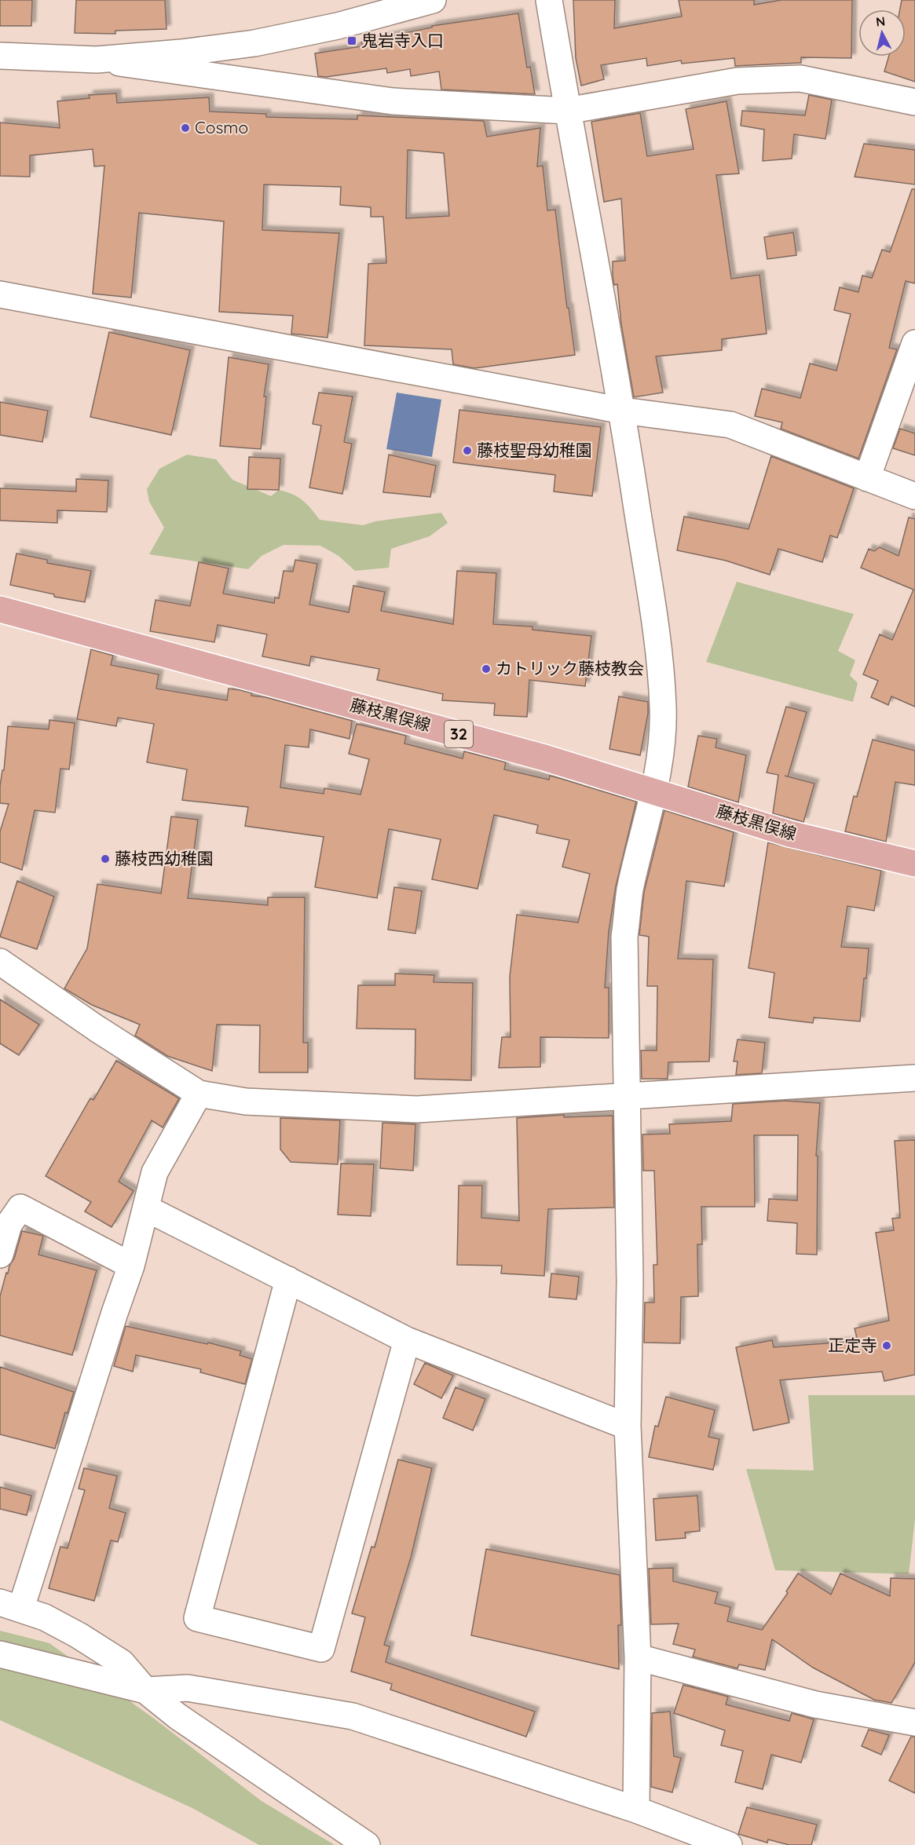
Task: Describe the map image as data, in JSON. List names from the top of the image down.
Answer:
{
  "streets": {
    "main road": ["藤枝黒俣線", "32"]
  },
  "places": {
    "transit": ["鬼岩寺入口"],
    "other": [
      "Cosmo",
      "藤枝聖母幼稚園",
      "カトリック藤枝教会",
      "藤枝西幼稚園",
      "正定寺"
    ]
  },
  "north": "top"
}
